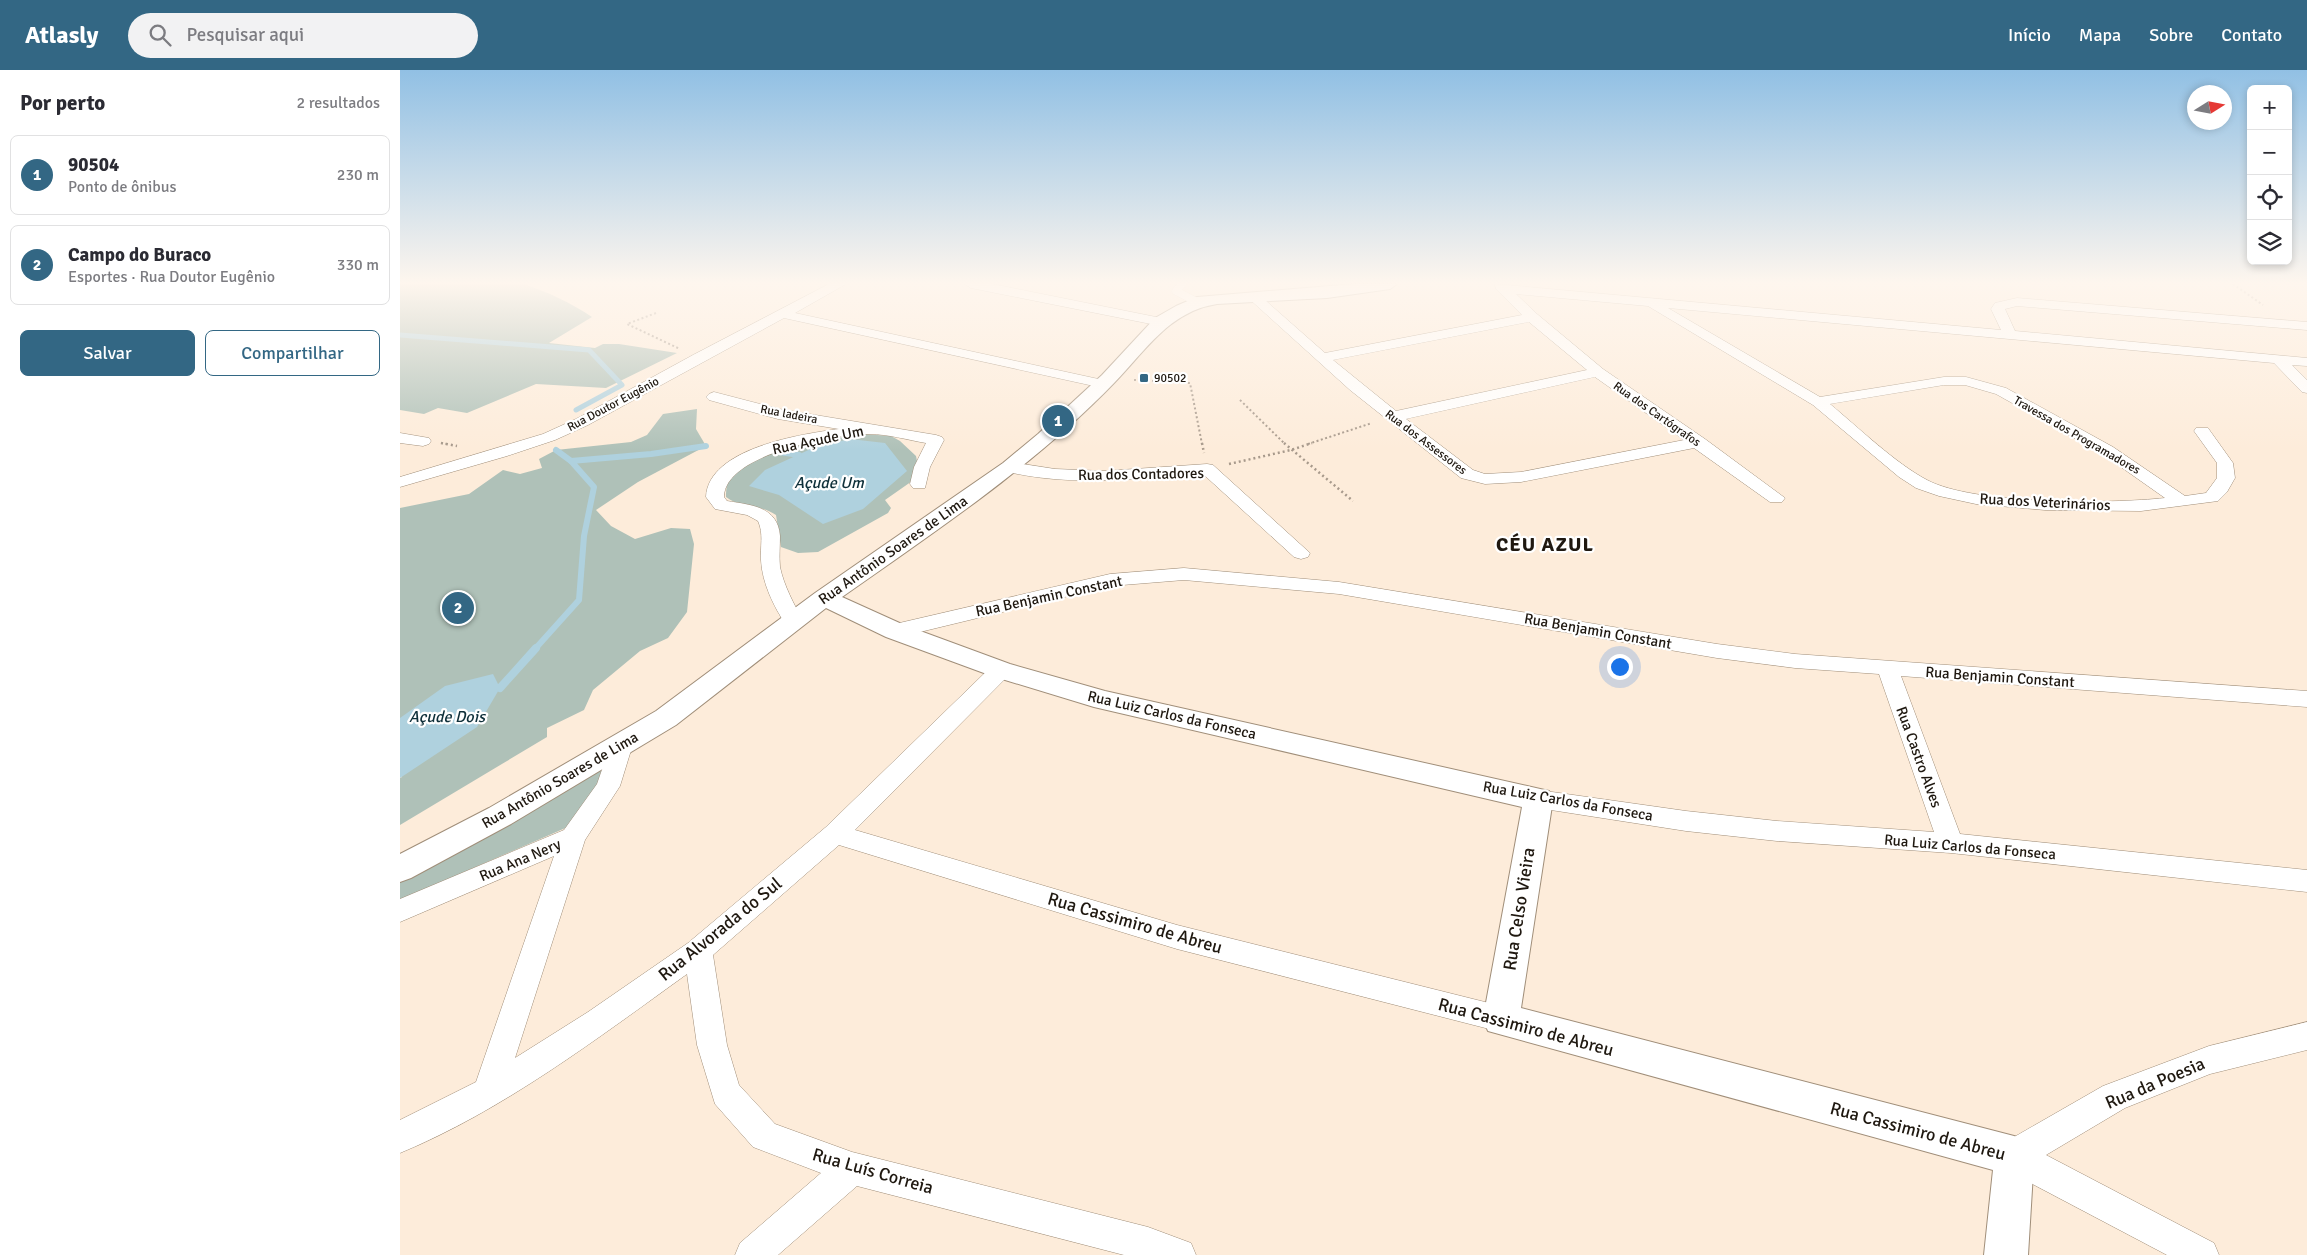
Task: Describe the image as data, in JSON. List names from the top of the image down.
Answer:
{
  "streets": {
    "street": [
      "Rua Doutor Eugênio",
      "Rua ladeira",
      "Rua dos Cartógrafos",
      "Travessa dos Programadores",
      "Rua Açude Um",
      "Rua dos Assessores",
      "Rua dos Contadores",
      "Rua dos Veterinários",
      "Rua Antônio Soares de Lima",
      "Rua Benjamin Constant",
      "Rua Luiz Carlos da Fonseca",
      "Rua Castro Alves",
      "Rua Ana Nery",
      "Rua Celso Vieira",
      "Rua Cassimiro de Abreu",
      "Rua Alvorada do Sul",
      "Rua da Poesia",
      "Rua Luís Correia"
    ]
  },
  "crossings": [
    ["Rua ladeira", "Rua Açude Um"],
    ["Rua dos Cartógrafos", "Rua dos Assessores"],
    ["Travessa dos Programadores", "Rua dos Veterinários"],
    ["Rua Açude Um", "Rua Antônio Soares de Lima"],
    ["Rua dos Contadores", "Rua Antônio Soares de Lima"],
    ["Rua Antônio Soares de Lima", "Rua Luiz Carlos da Fonseca"],
    ["Rua Antônio Soares de Lima", "Rua Ana Nery"],
    ["Rua Benjamin Constant", "Rua Luiz Carlos da Fonseca"],
    ["Rua Benjamin Constant", "Rua Castro Alves"],
    ["Rua Luiz Carlos da Fonseca", "Rua Castro Alves"],
    ["Rua Luiz Carlos da Fonseca", "Rua Celso Vieira"],
    ["Rua Luiz Carlos da Fonseca", "Rua Alvorada do Sul"],
    ["Rua Celso Vieira", "Rua Cassimiro de Abreu"],
    ["Rua Cassimiro de Abreu", "Rua Alvorada do Sul"],
    ["Rua Cassimiro de Abreu", "Rua da Poesia"],
    ["Rua Alvorada do Sul", "Rua Luís Correia"]
  ],
  "districts": ["CÉU AZUL"],
  "water": ["Açude Um", "Açude Dois"],
  "places": {
    "transit": ["90502"]
  },
  "north": "right",
  "page": {
    "header": "Atlasly",
    "search": "Pesquisar aqui",
    "nav": [
      "Início",
      "Mapa",
      "Sobre",
      "Contato"
    ],
    "heading": ["Por perto", "2 resultados"],
    "map_buttons": ["+", "−"],
    "list": [
      {
        "mark": "1",
        "name": "90504",
        "note": "Ponto de ônibus",
        "value": "230 m"
      },
      {
        "mark": "2",
        "name": "Campo do Buraco",
        "note": "Esportes · Rua Doutor Eugênio",
        "value": "330 m"
      }
    ],
    "buttons": ["Salvar", "Compartilhar"],
    "pins": ["1", "2"]
  }
}
